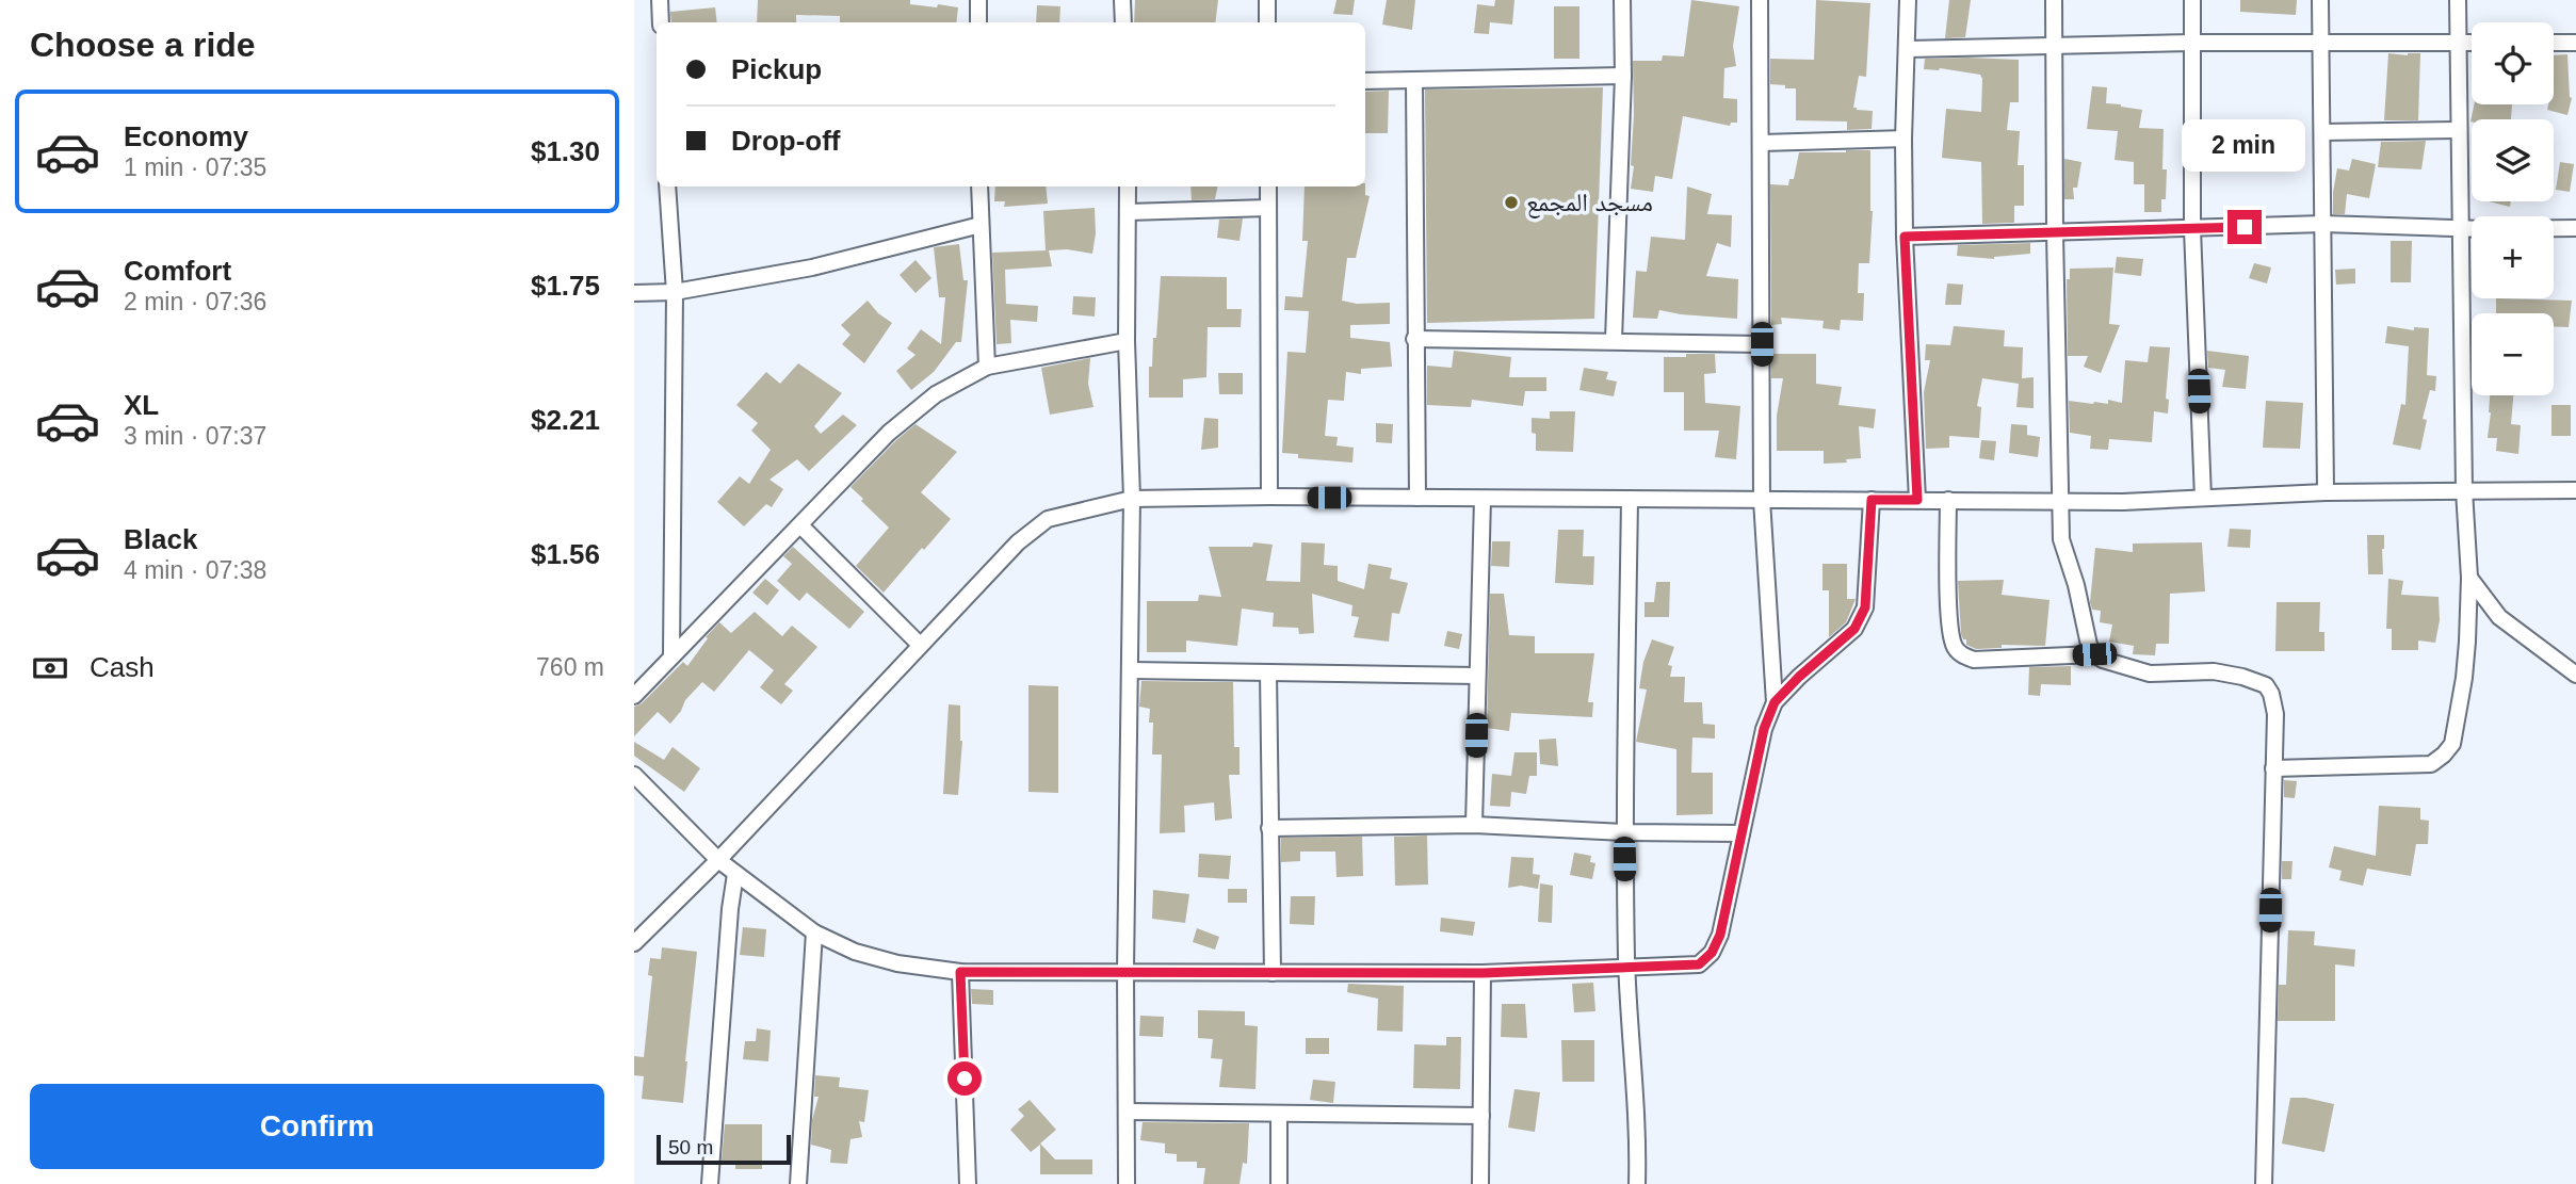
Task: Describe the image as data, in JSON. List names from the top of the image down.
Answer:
{
  "places": ["مسجد المجمع"],
  "scale_bar": "50 m",
  "page": {
    "heading": "Choose a ride",
    "map_buttons": ["+", "−"],
    "banner": ["Pickup", "Drop-off"],
    "list": [
      {
        "name": "Economy",
        "note": "1 min · 07:35",
        "value": "$1.30"
      },
      {
        "name": "Comfort",
        "note": "2 min · 07:36",
        "value": "$1.75"
      },
      {
        "name": "XL",
        "note": "3 min · 07:37",
        "value": "$2.21"
      },
      {
        "name": "Black",
        "note": "4 min · 07:38",
        "value": "$1.56"
      }
    ],
    "bubble": "2 min",
    "pay": ["Cash", "760 m"],
    "buttons": "Confirm",
    "scale": "50 m"
  }
}
